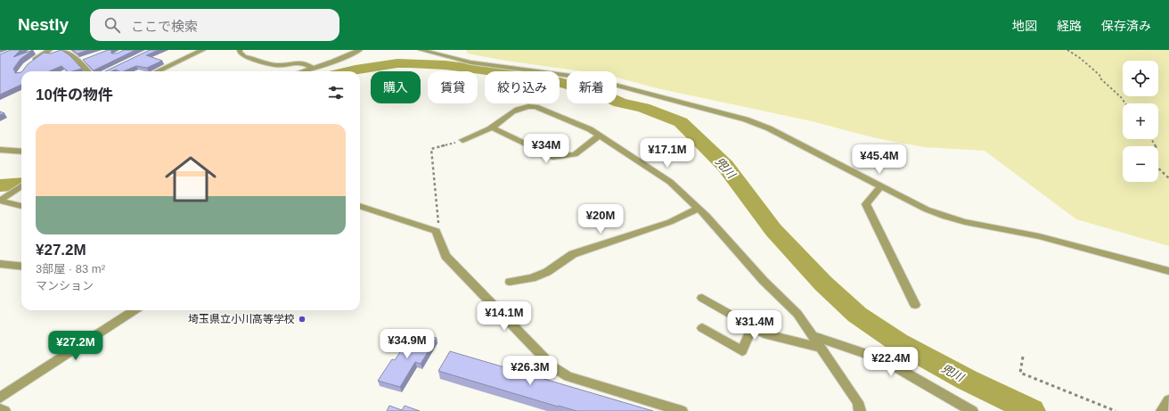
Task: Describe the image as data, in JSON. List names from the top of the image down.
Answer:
{
  "water": ["兜川"],
  "places": ["埼玉県立小川高等学校"],
  "page": {
    "header": "Nestly",
    "search": "ここで検索",
    "nav": ["地図", "経路", "保存済み"],
    "map_buttons": ["+", "−"],
    "chip": [
      "購入",
      "賃貸",
      "絞り込み",
      "新着"
    ],
    "heading": "10件の物件",
    "list": [
      {
        "name": "¥27.2M",
        "note": "3部屋 · 83 m² · マンション"
      }
    ],
    "price": [
      "¥34M",
      "¥17.1M",
      "¥45.4M",
      "¥20M",
      "¥14.1M",
      "¥31.4M",
      "¥34.9M",
      "¥27.2M",
      "¥22.4M",
      "¥26.3M"
    ]
  }
}
